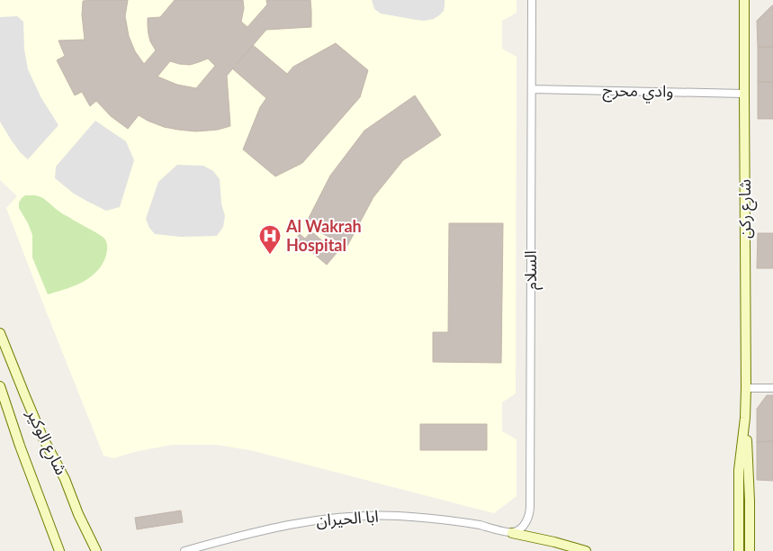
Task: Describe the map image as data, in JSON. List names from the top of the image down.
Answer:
{
  "streets": {
    "street": [
      "وادي محرج",
      "شارع ركن",
      "السلام",
      "شارع الوكير",
      "ابا الحيران"
    ]
  },
  "crossings": [
    ["وادي محرج", "شارع ركن"],
    ["وادي محرج", "السلام"],
    ["السلام", "ابا الحيران"]
  ],
  "places": {
    "hospital": ["Al Wakrah Hospital"]
  }
}
